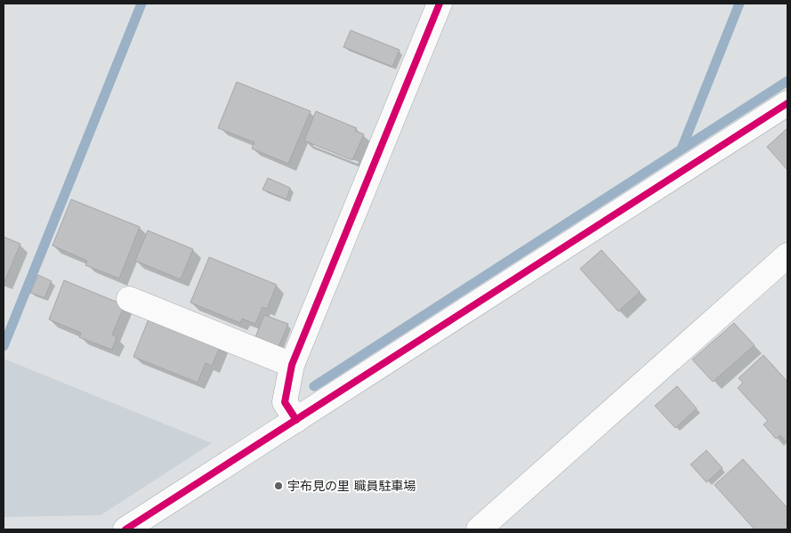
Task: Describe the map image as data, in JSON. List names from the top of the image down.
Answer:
{
  "places": ["宇布見の里 職員駐車場"]
}
